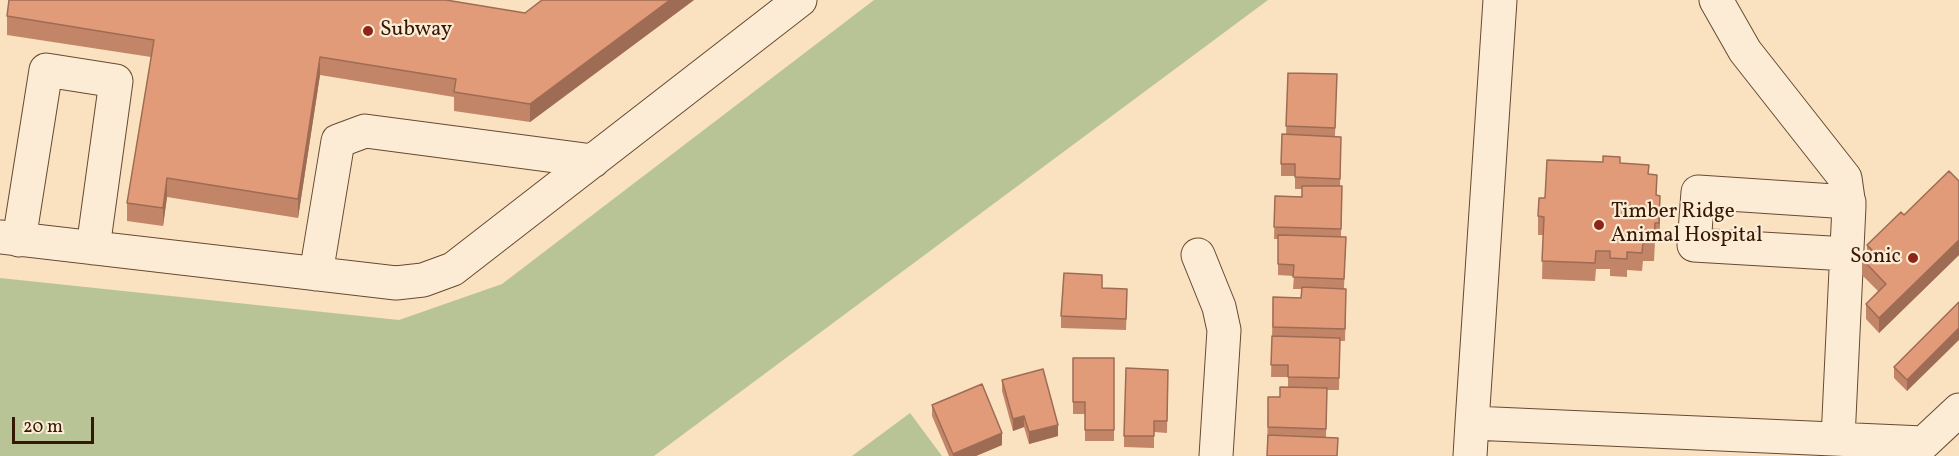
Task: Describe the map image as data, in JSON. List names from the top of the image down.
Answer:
{
  "places": ["Subway", "Timber Ridge Animal Hospital", "Sonic"],
  "scale_bar": "20 m"
}
